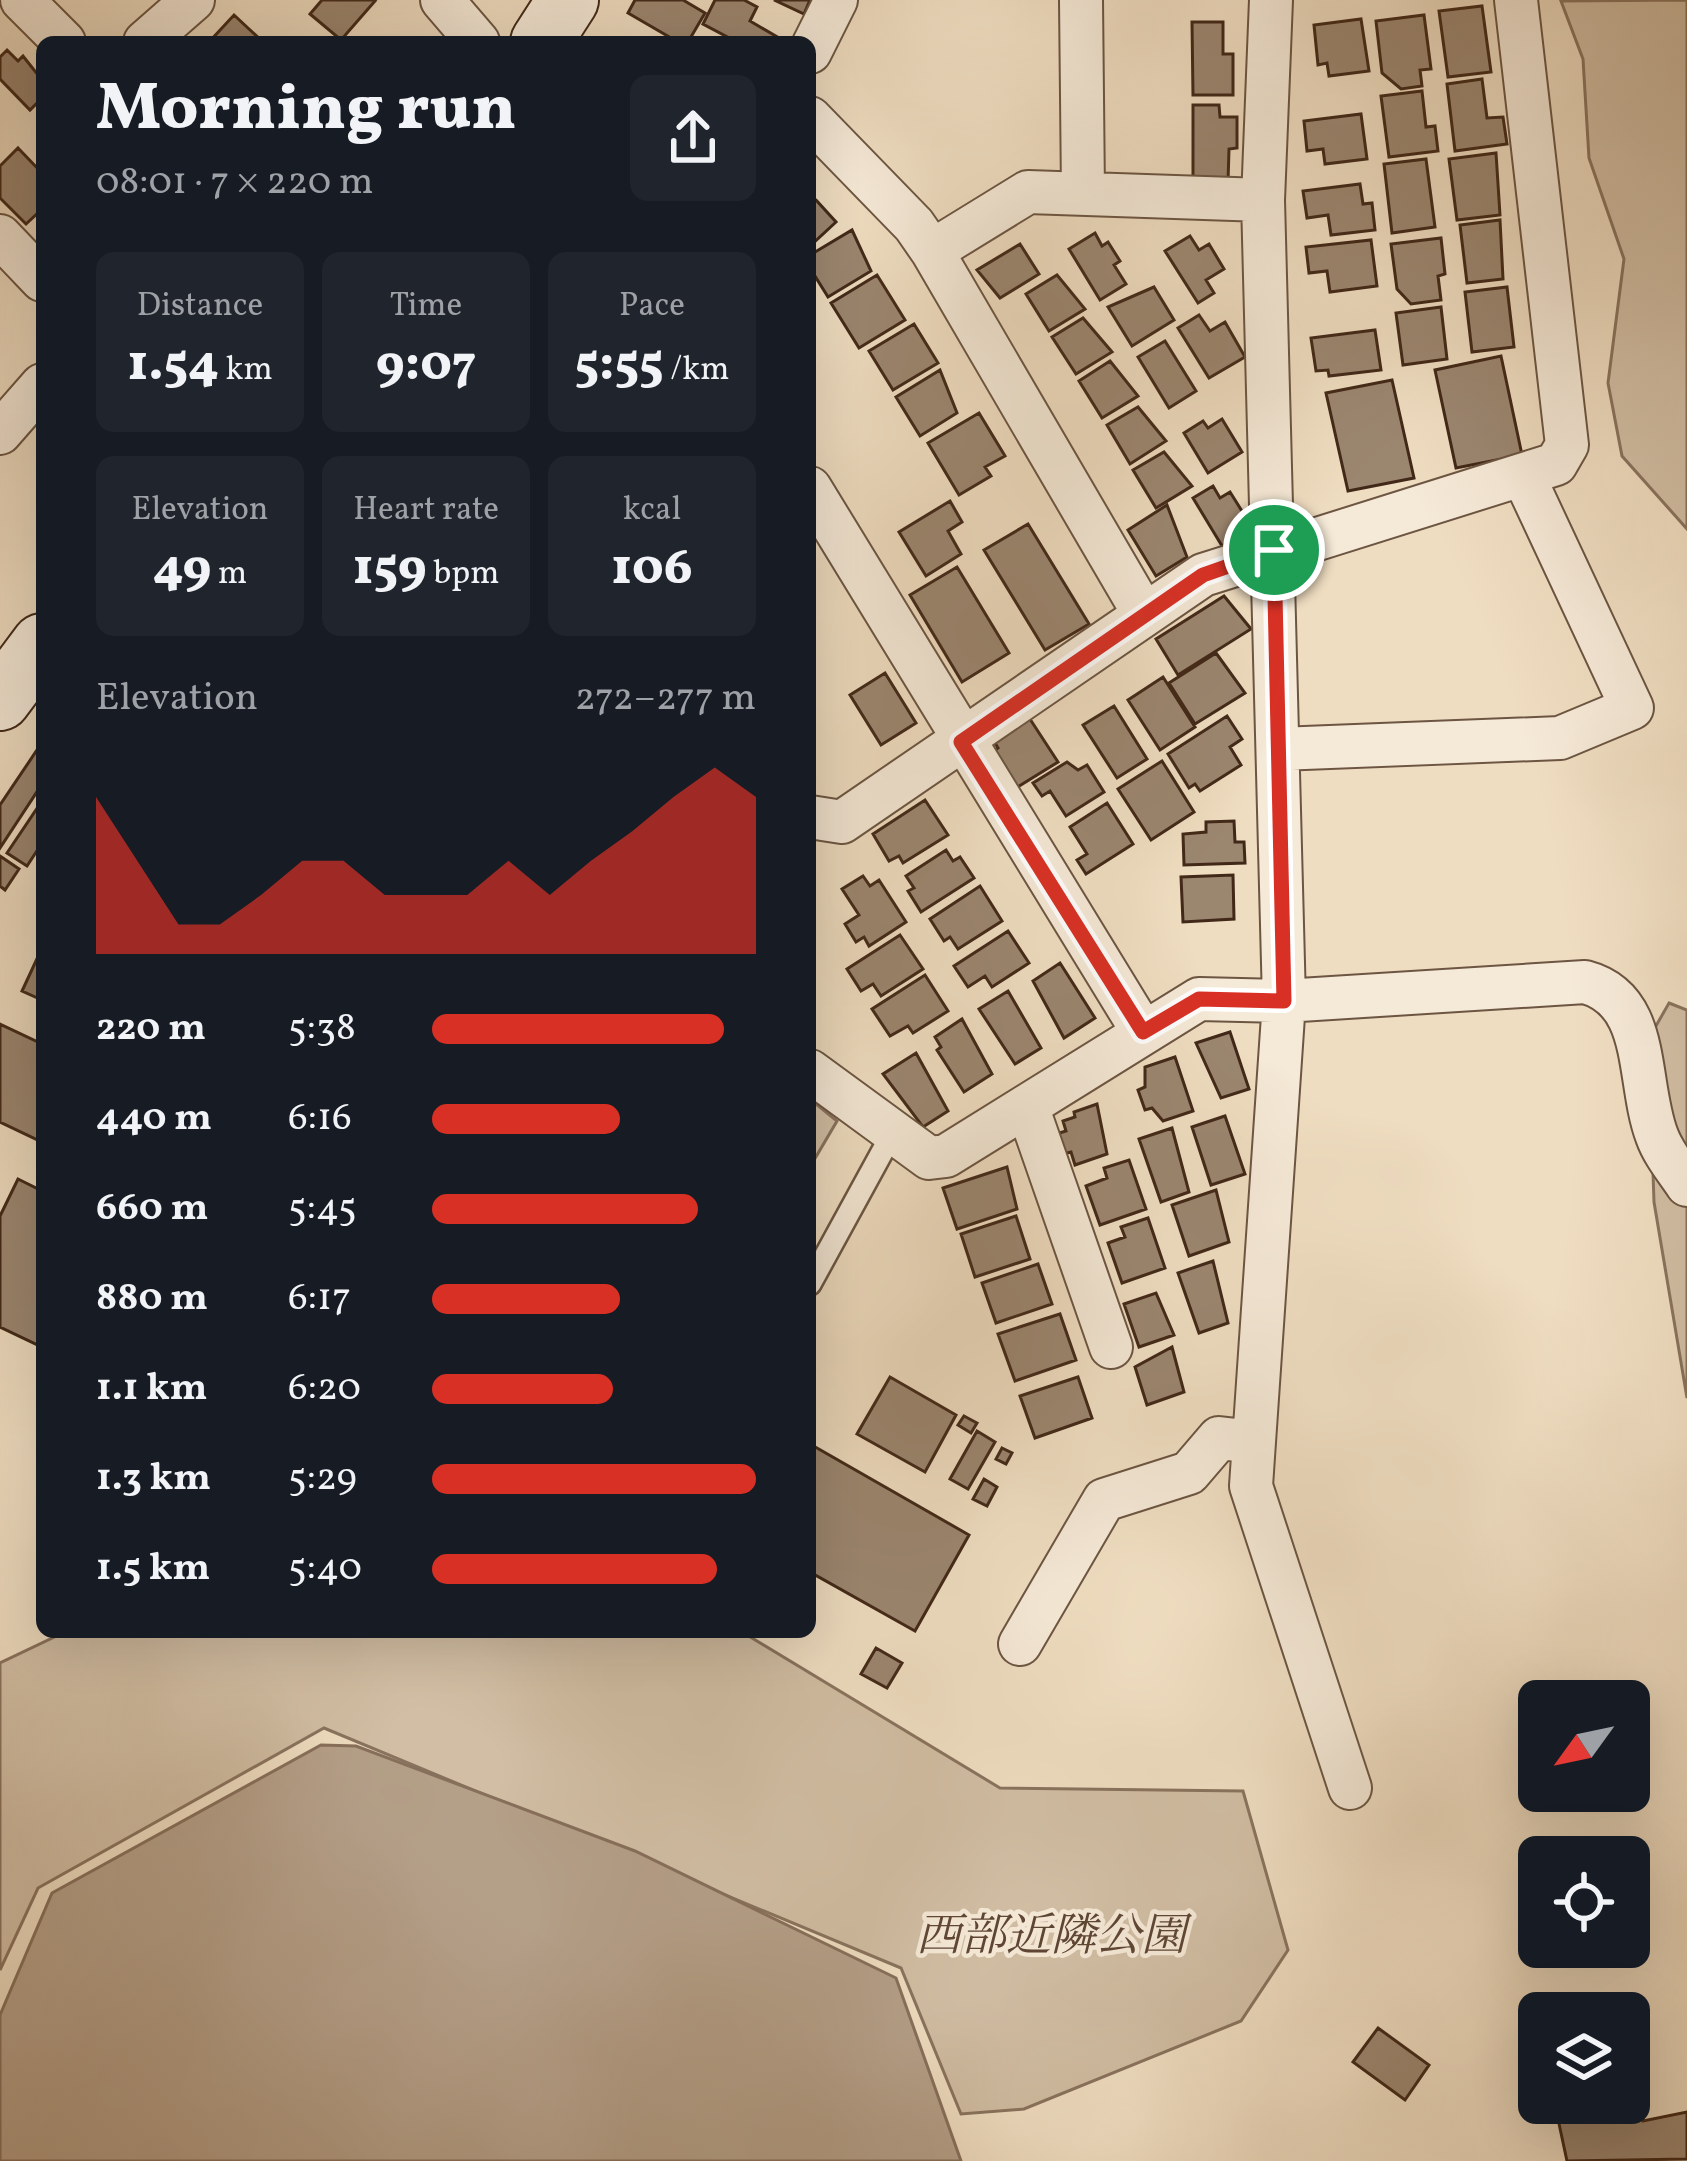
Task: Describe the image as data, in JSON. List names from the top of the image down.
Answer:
{
  "parks": ["西部近隣公園"],
  "north": "bottom left",
  "page": {
    "heading": ["Morning run", "08:01 · 7 × 220 m"],
    "stats": [
      ["Distance", "1.54 km"],
      ["Time", "9:07"],
      ["Pace", "5:55 /km"],
      ["Elevation", "49 m"],
      ["Heart rate", "159 bpm"],
      ["kcal", "106"]
    ],
    "chart": ["Elevation", "272–277 m"],
    "list": [
      {
        "name": "220 m",
        "note": "5:38"
      },
      {
        "name": "440 m",
        "note": "6:16"
      },
      {
        "name": "660 m",
        "note": "5:45"
      },
      {
        "name": "880 m",
        "note": "6:17"
      },
      {
        "name": "1.1 km",
        "note": "6:20"
      },
      {
        "name": "1.3 km",
        "note": "5:29"
      },
      {
        "name": "1.5 km",
        "note": "5:40"
      }
    ]
  }
}
